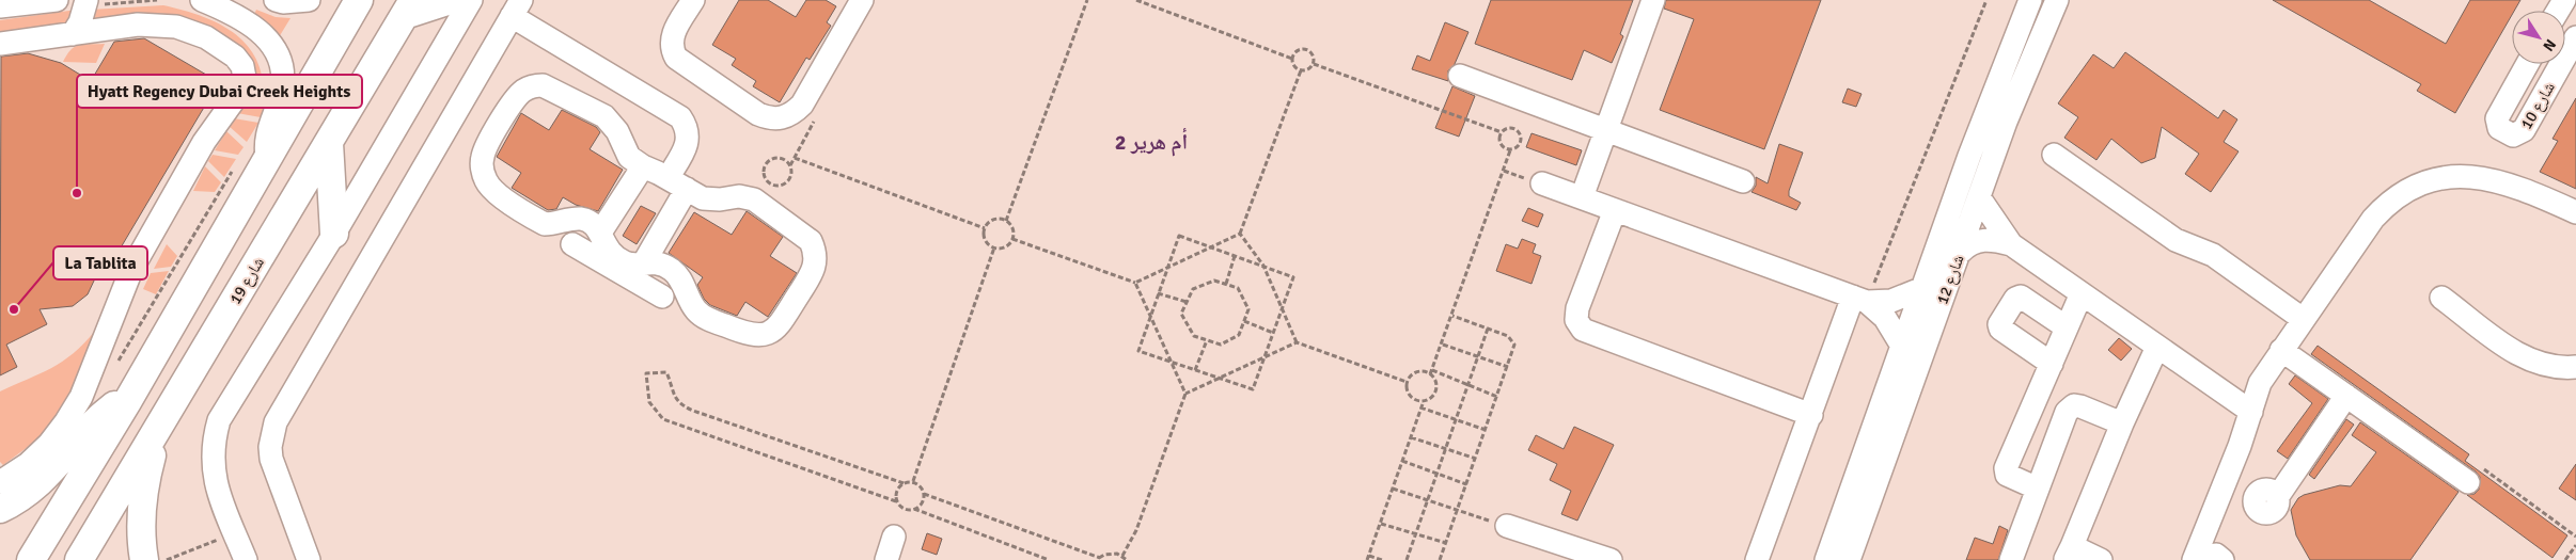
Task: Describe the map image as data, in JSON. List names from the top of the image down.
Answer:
{
  "streets": {
    "main road": ["شارع 19"],
    "street": ["شارع 10", "شارع 12"]
  },
  "districts": ["أم هرير 2"],
  "places": ["Hyatt Regency Dubai Creek Heights", "La Tablita"],
  "north": "bottom right"
}
